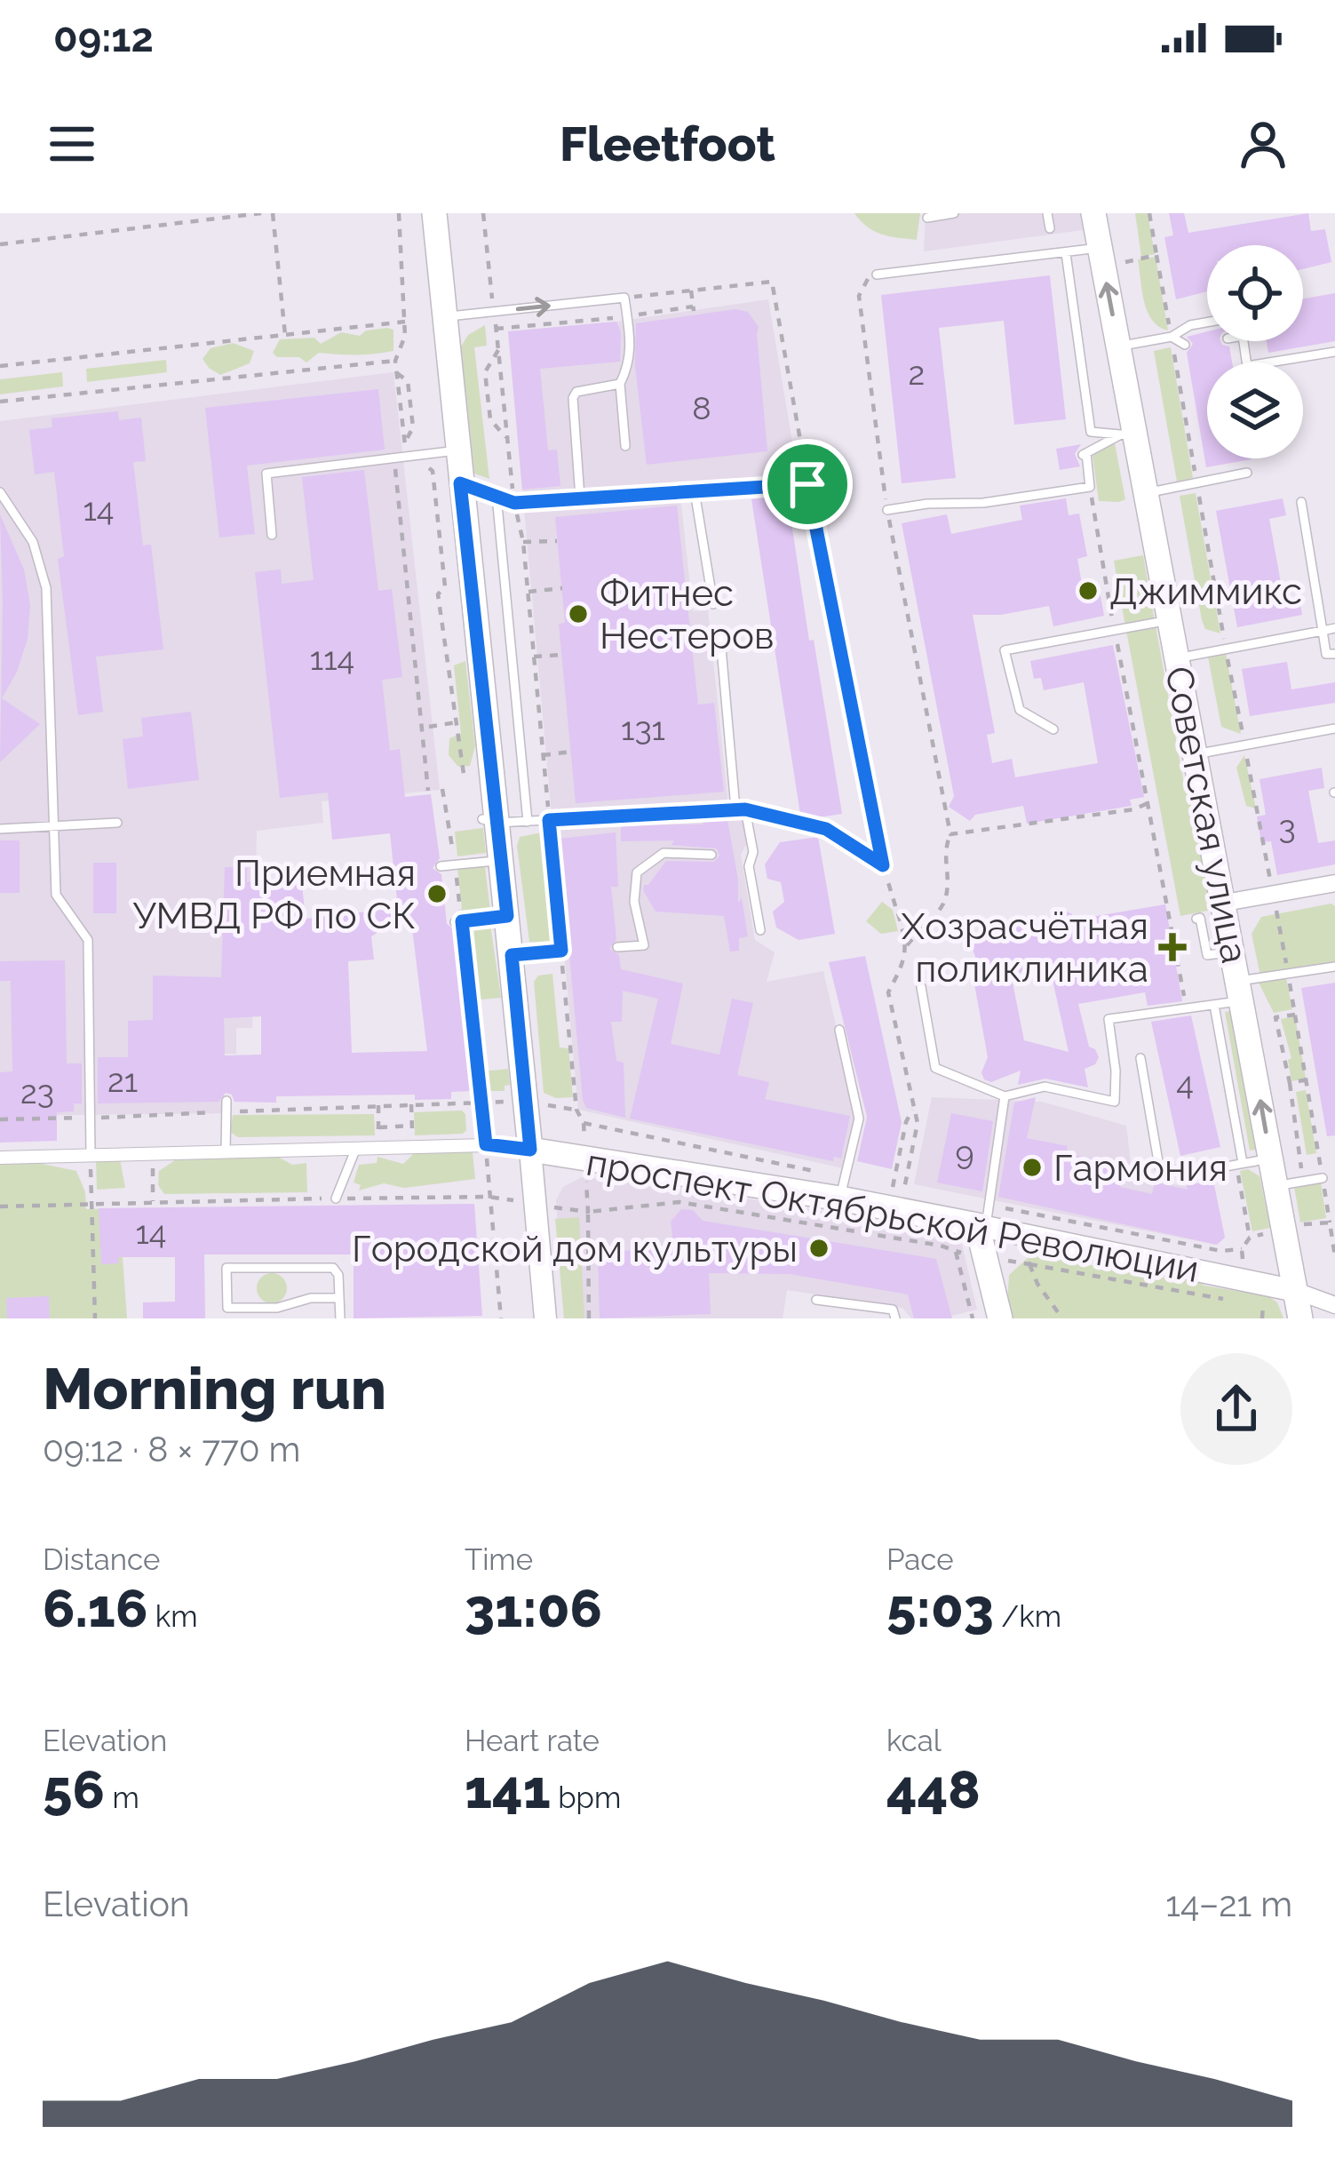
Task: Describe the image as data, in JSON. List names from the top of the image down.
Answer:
{
  "streets": {
    "main road": ["Советская улица", "проспект Октябрьской Революции"]
  },
  "crossings": [
    ["Советская улица", "проспект Октябрьской Революции"]
  ],
  "places": {
    "other": [
      "Джиммикс",
      "Фитнес Нестеров",
      "Приемная УМВД РФ по СК",
      "Гармония",
      "Городской дом культуры"
    ],
    "health": ["Хозрасчётная поликлиника"]
  },
  "house_numbers": [
    "2",
    "8",
    "14",
    "114",
    "131",
    "3",
    "21",
    "4",
    "23",
    "9",
    "14"
  ],
  "page": {
    "status": "09:12",
    "header": "Fleetfoot",
    "heading": ["Morning run", "09:12 · 8 × 770 m"],
    "stats": [
      ["Distance", "6.16 km"],
      ["Time", "31:06"],
      ["Pace", "5:03 /km"],
      ["Elevation", "56 m"],
      ["Heart rate", "141 bpm"],
      ["kcal", "448"]
    ],
    "chart": ["Elevation", "14–21 m"]
  }
}
